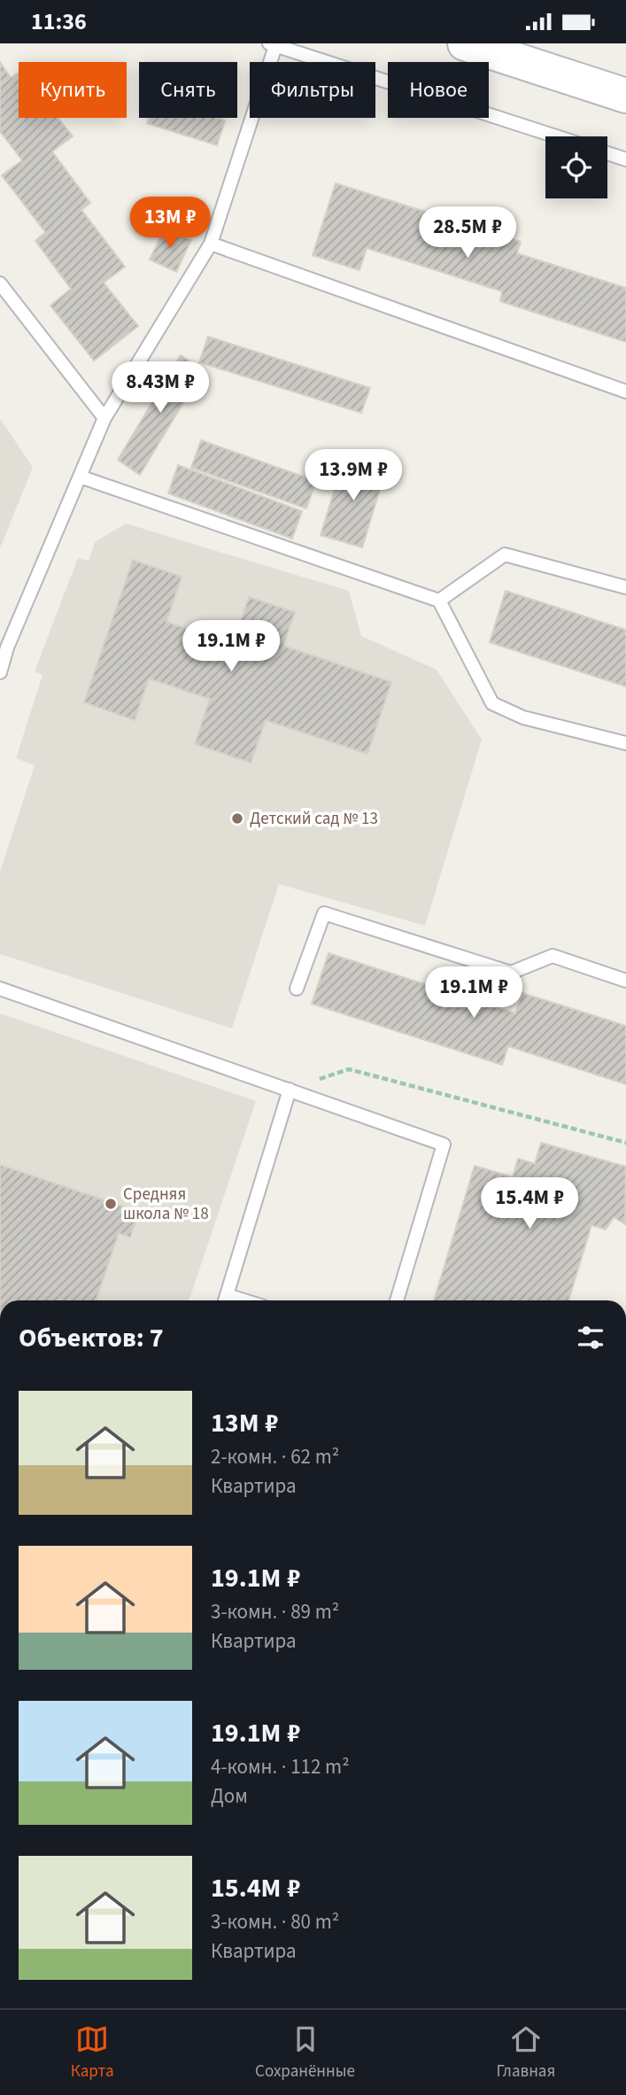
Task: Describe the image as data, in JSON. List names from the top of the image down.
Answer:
{
  "places": ["Детский сад № 13", "Средняя школа № 18"],
  "page": {
    "status": "11:36",
    "chip": [
      "Купить",
      "Снять",
      "Фильтры",
      "Новое"
    ],
    "price": [
      "13M ₽",
      "28.5M ₽",
      "8.43M ₽",
      "13.9M ₽",
      "19.1M ₽",
      "19.1M ₽",
      "15.4M ₽"
    ],
    "heading": "Объектов: 7",
    "list": [
      {
        "name": "13M ₽",
        "note": "2-комн. · 62 m² · Квартира"
      },
      {
        "name": "19.1M ₽",
        "note": "3-комн. · 89 m² · Квартира"
      },
      {
        "name": "19.1M ₽",
        "note": "4-комн. · 112 m² · Дом"
      },
      {
        "name": "15.4M ₽",
        "note": "3-комн. · 80 m² · Квартира"
      }
    ],
    "tabs": ["Карта", "Сохранённые", "Главная"]
  }
}
